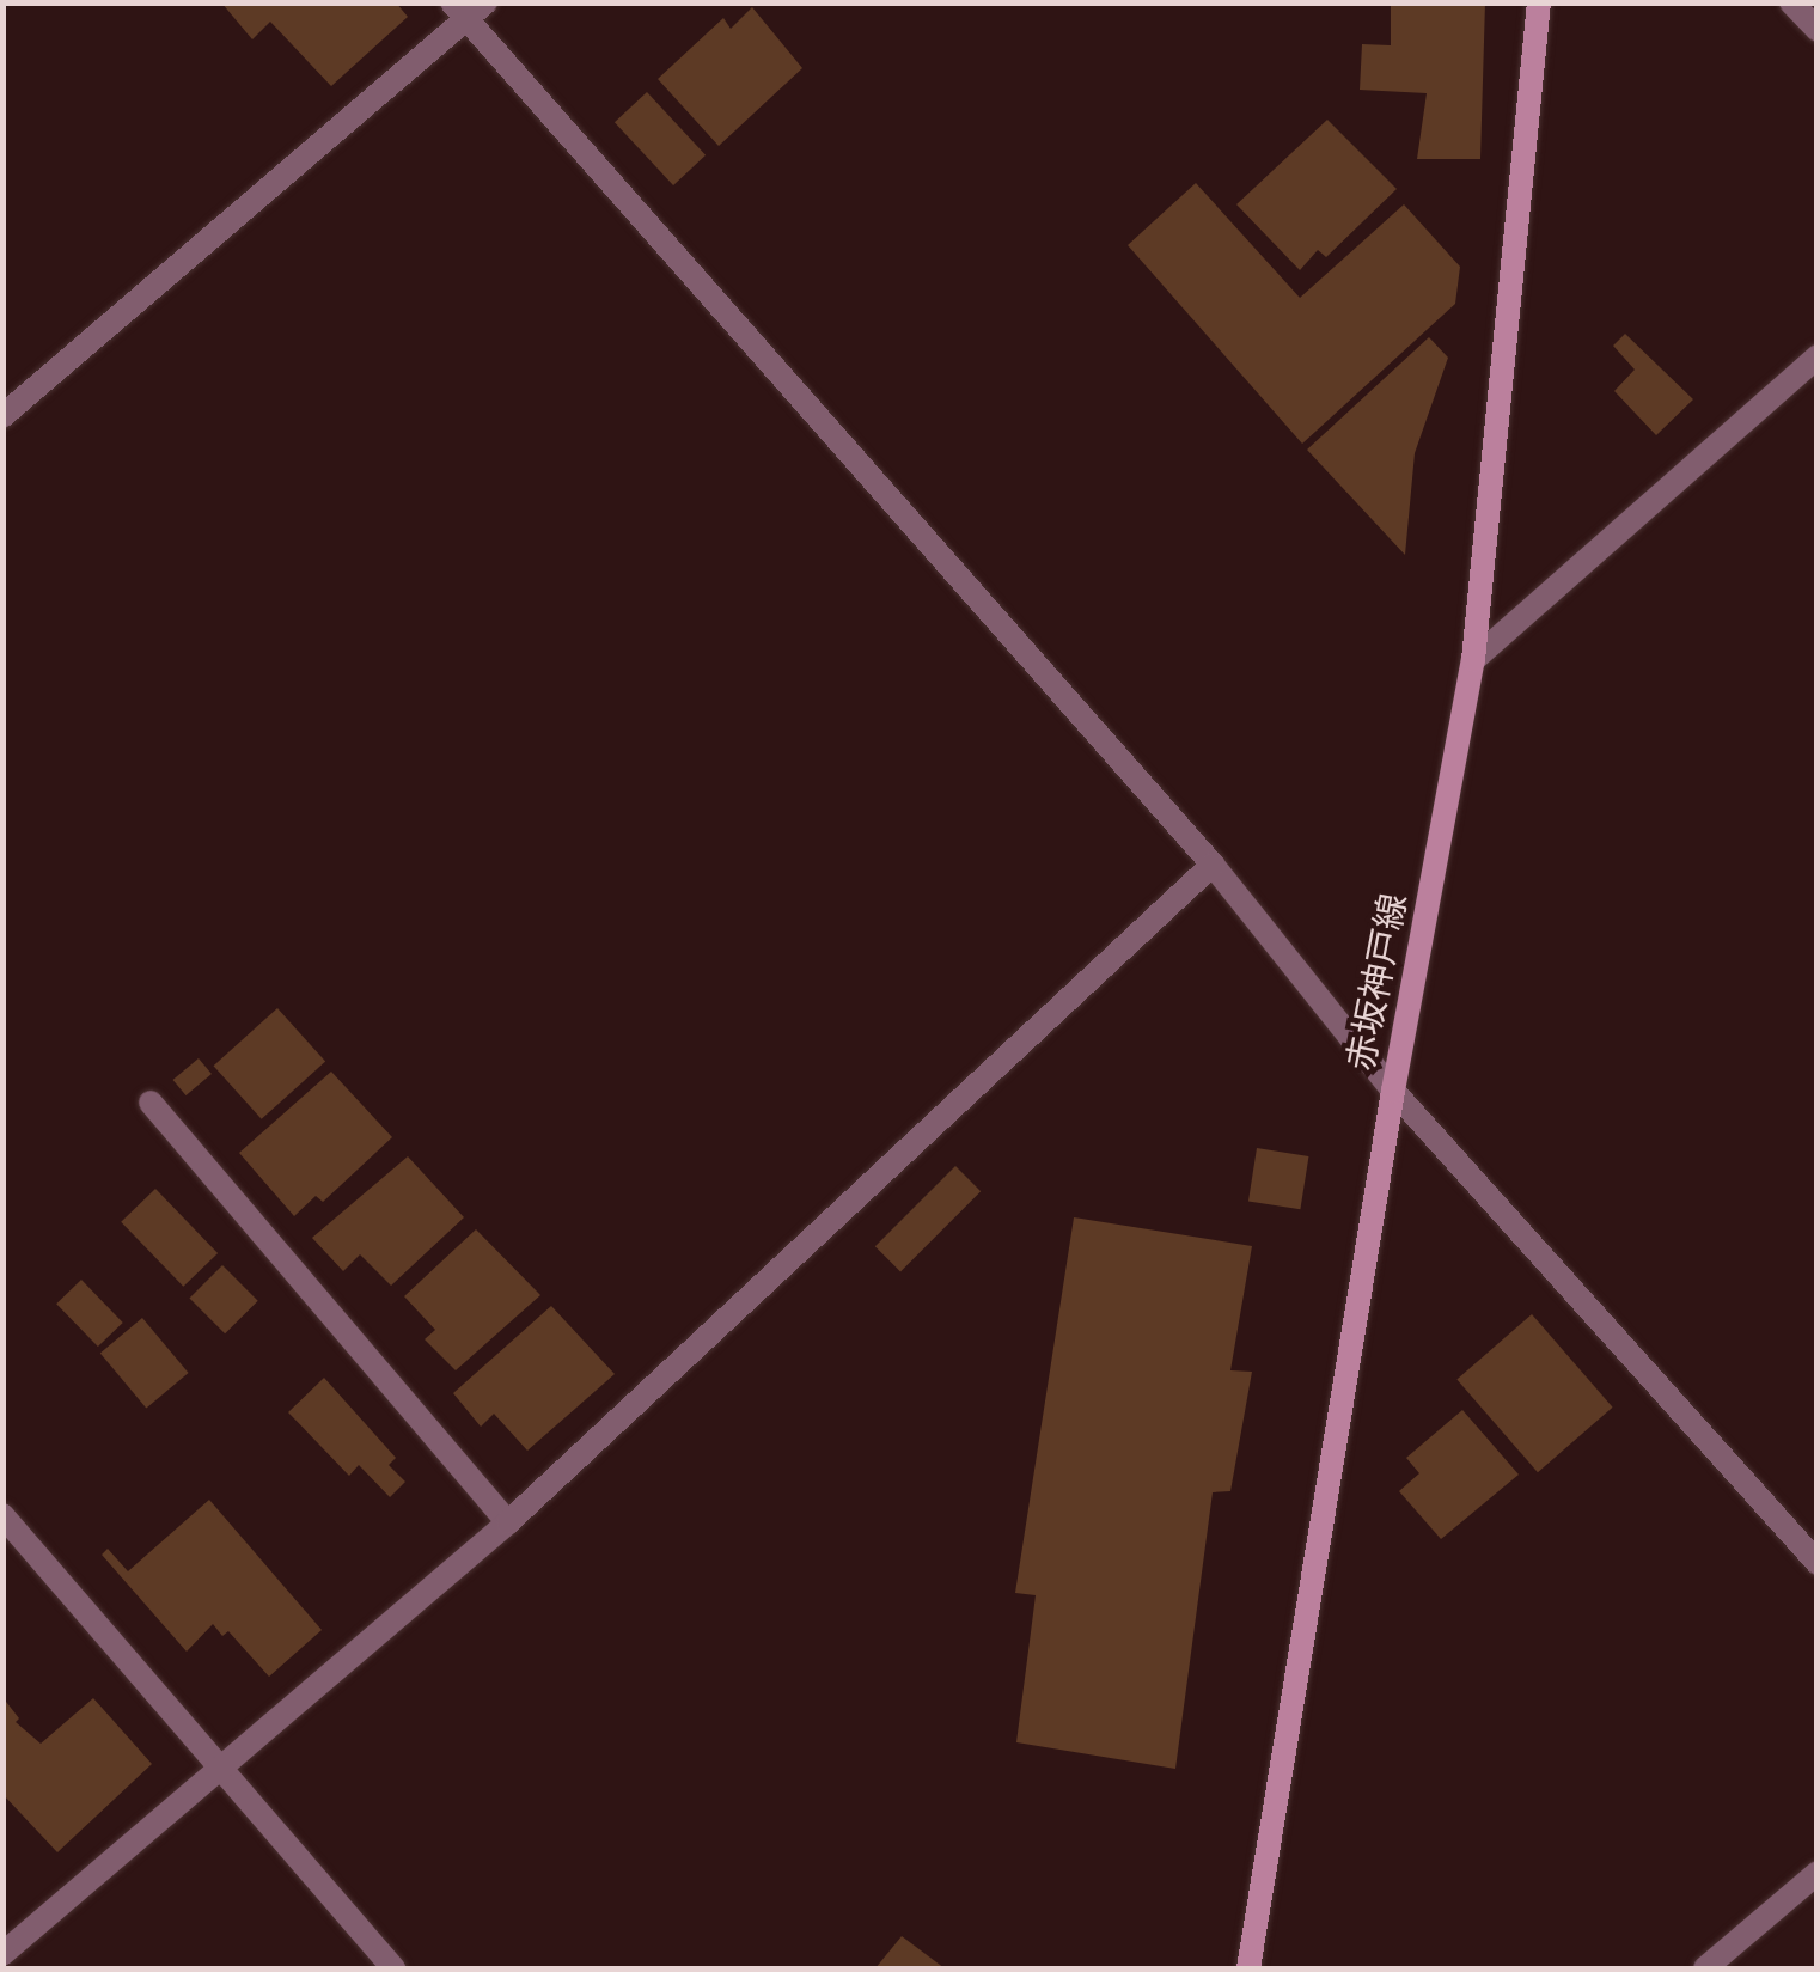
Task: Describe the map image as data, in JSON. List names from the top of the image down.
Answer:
{
  "streets": {
    "main road": ["赤坂神戸線"]
  }
}
